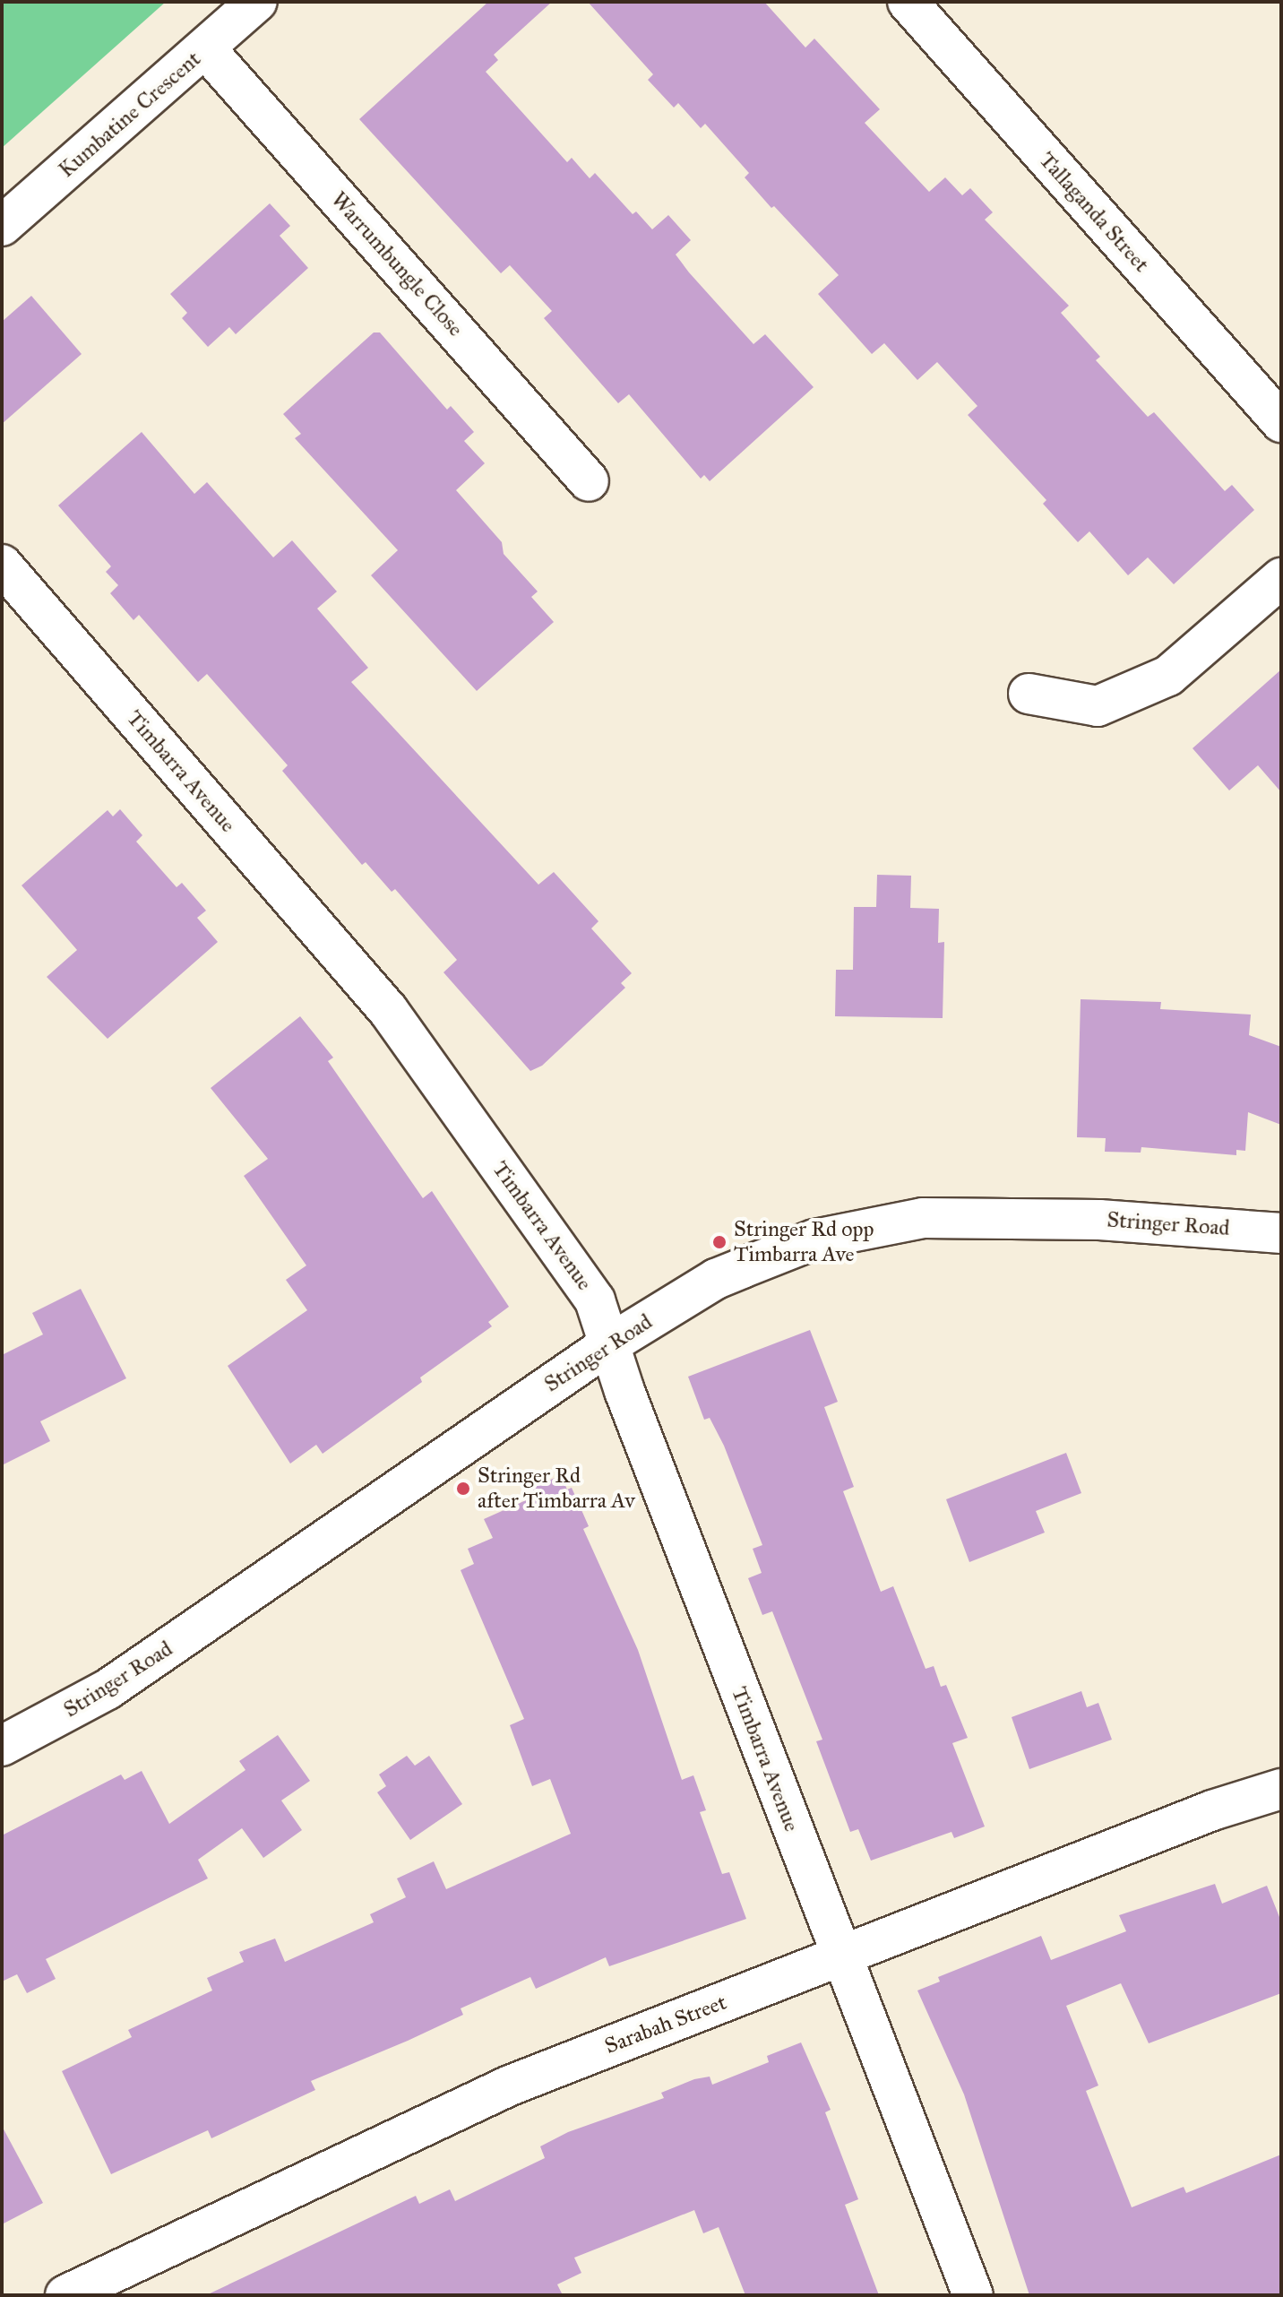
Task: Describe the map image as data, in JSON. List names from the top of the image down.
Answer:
{
  "streets": {
    "street": [
      "Kumbatine Crescent",
      "Tallaganda Street",
      "Warrumbungle Close",
      "Timbarra Avenue",
      "Stringer Road",
      "Sarabah Street"
    ]
  },
  "crossings": [
    ["Kumbatine Crescent", "Warrumbungle Close"],
    ["Timbarra Avenue", "Stringer Road"],
    ["Timbarra Avenue", "Sarabah Street"]
  ],
  "places": ["Stringer Rd opp Timbarra Ave", "Stringer Rd after Timbarra Av"]
}
